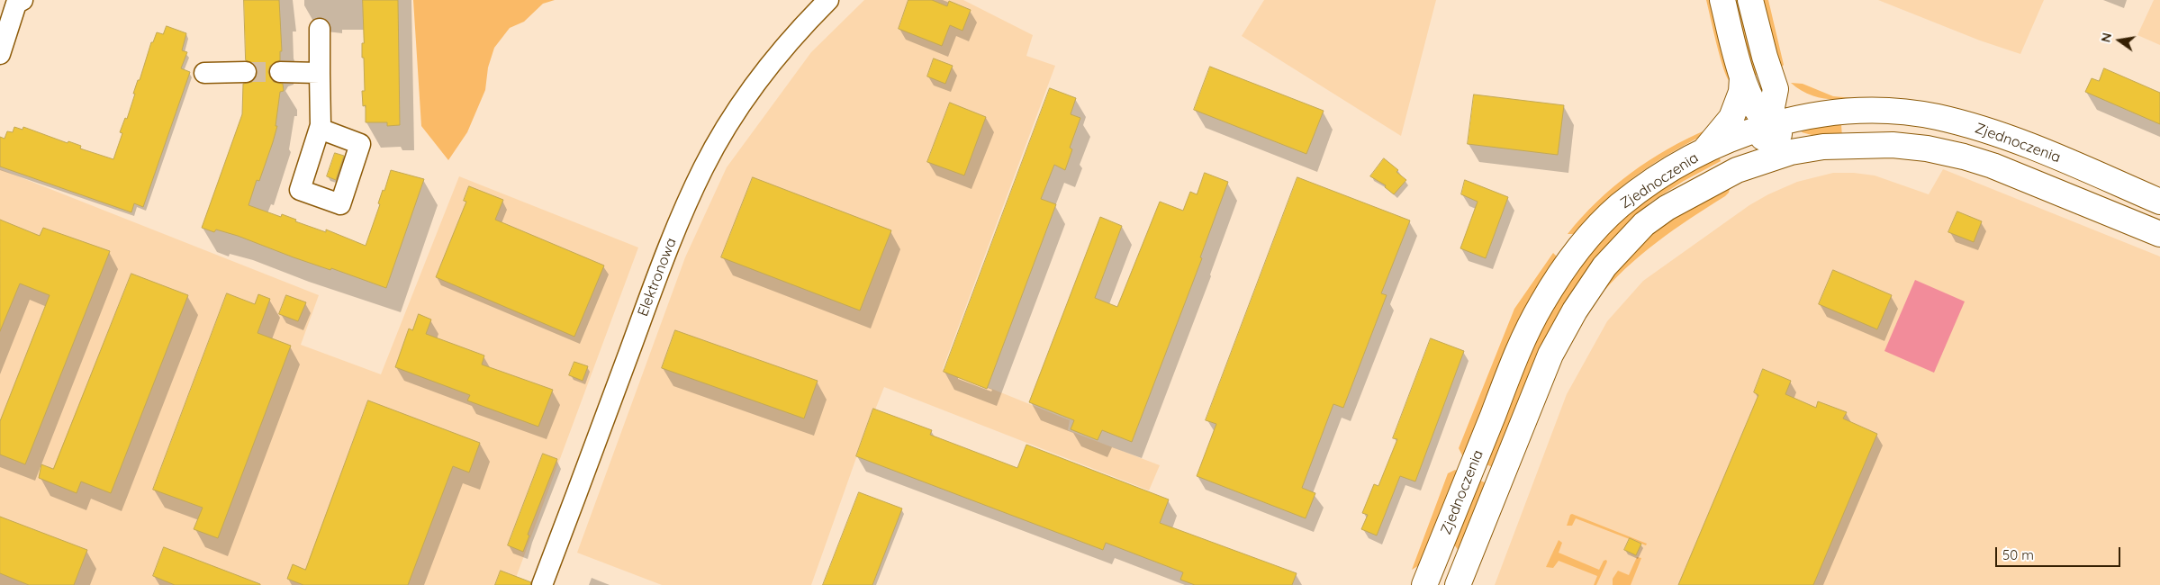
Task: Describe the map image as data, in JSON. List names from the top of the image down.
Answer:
{
  "streets": {
    "main road": ["Zjednoczenia"],
    "street": ["Elektronowa"]
  },
  "scale_bar": "50 m",
  "north": "left"
}
